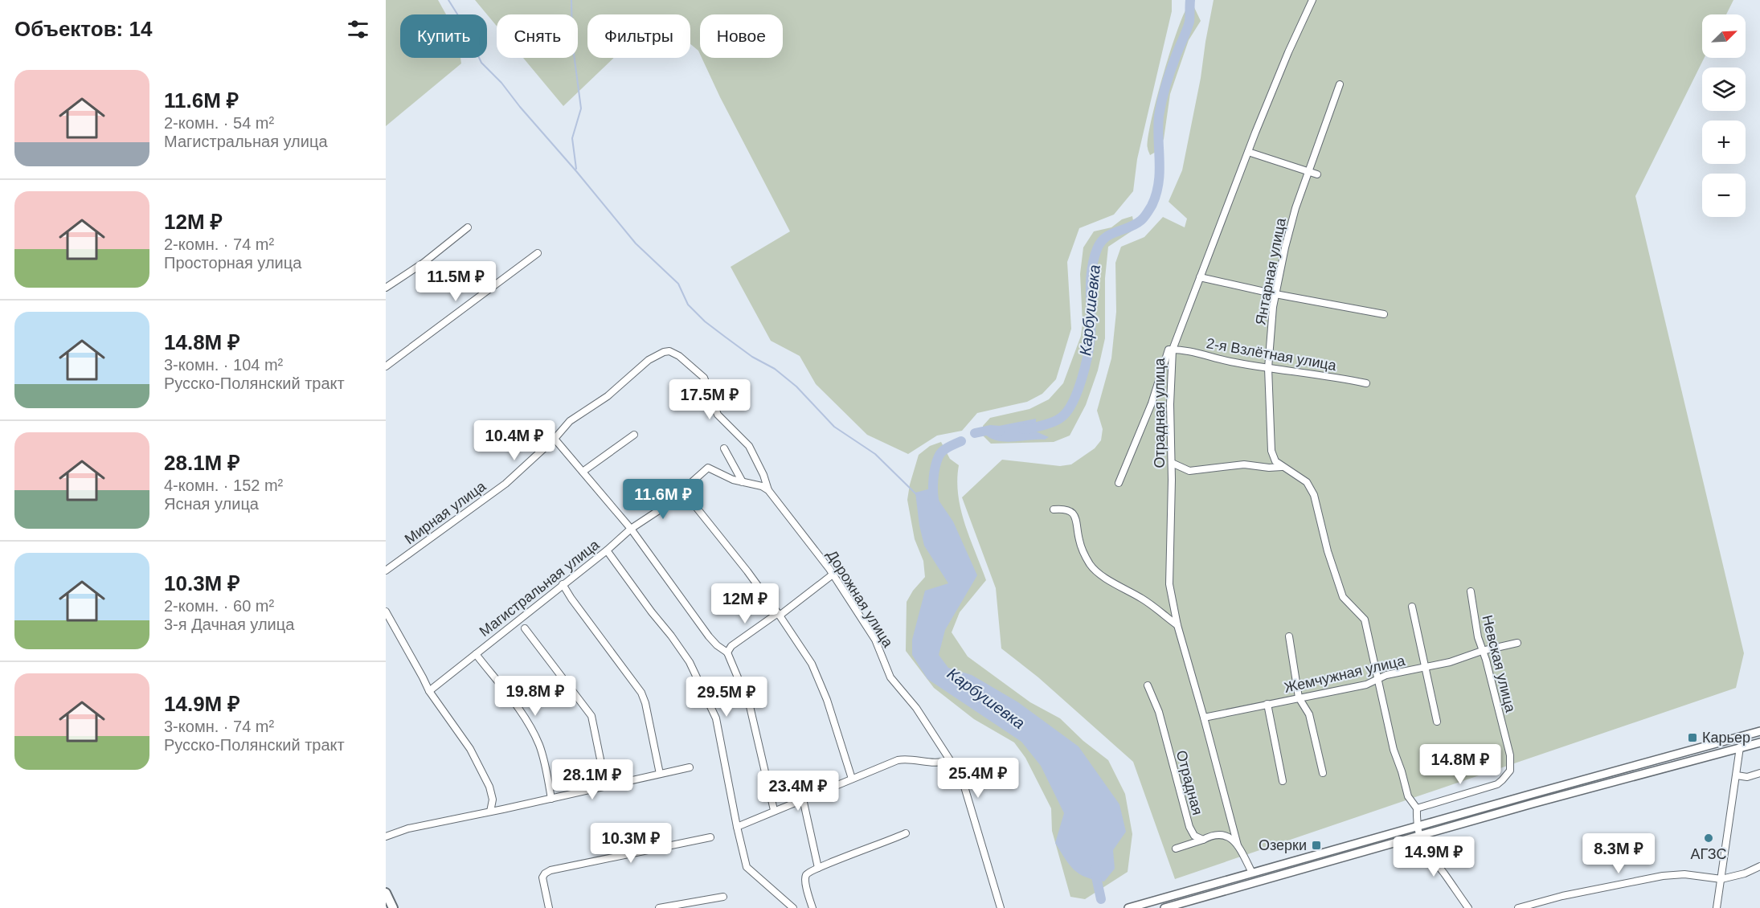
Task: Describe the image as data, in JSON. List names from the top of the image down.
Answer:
{
  "streets": {
    "street": [
      "Янтарная улица",
      "2-я Взлётная улица",
      "Отрадная улица",
      "Мирная улица",
      "Магистральная улица",
      "Дорожная улица",
      "Невская улица",
      "Жемчужная улица",
      "Отрадная"
    ]
  },
  "crossings": [
    ["Янтарная улица", "2-я Взлётная улица"],
    ["2-я Взлётная улица", "Отрадная улица"],
    ["Отрадная улица", "Жемчужная улица"],
    ["Мирная улица", "Дорожная улица"],
    ["Невская улица", "Жемчужная улица"]
  ],
  "water": ["Карбушевка"],
  "places": {
    "transit": ["Карьер", "Озерки"],
    "other": ["АГЗС"]
  },
  "north": "top right",
  "page": {
    "heading": "Объектов: 14",
    "map_buttons": ["+", "−"],
    "chip": [
      "Купить",
      "Снять",
      "Фильтры",
      "Новое"
    ],
    "list": [
      {
        "name": "11.6M ₽",
        "note": "2-комн. · 54 m² · Магистральная улица"
      },
      {
        "name": "12M ₽",
        "note": "2-комн. · 74 m² · Просторная улица"
      },
      {
        "name": "14.8M ₽",
        "note": "3-комн. · 104 m² · Русско-Полянский тракт"
      },
      {
        "name": "28.1M ₽",
        "note": "4-комн. · 152 m² · Ясная улица"
      },
      {
        "name": "10.3M ₽",
        "note": "2-комн. · 60 m² · 3-я Дачная улица"
      },
      {
        "name": "14.9M ₽",
        "note": "3-комн. · 74 m² · Русско-Полянский тракт"
      }
    ],
    "price": [
      "11.5M ₽",
      "17.5M ₽",
      "10.4M ₽",
      "11.6M ₽",
      "12M ₽",
      "19.8M ₽",
      "29.5M ₽",
      "14.8M ₽",
      "25.4M ₽",
      "28.1M ₽",
      "23.4M ₽",
      "10.3M ₽",
      "8.3M ₽",
      "14.9M ₽"
    ]
  }
}
